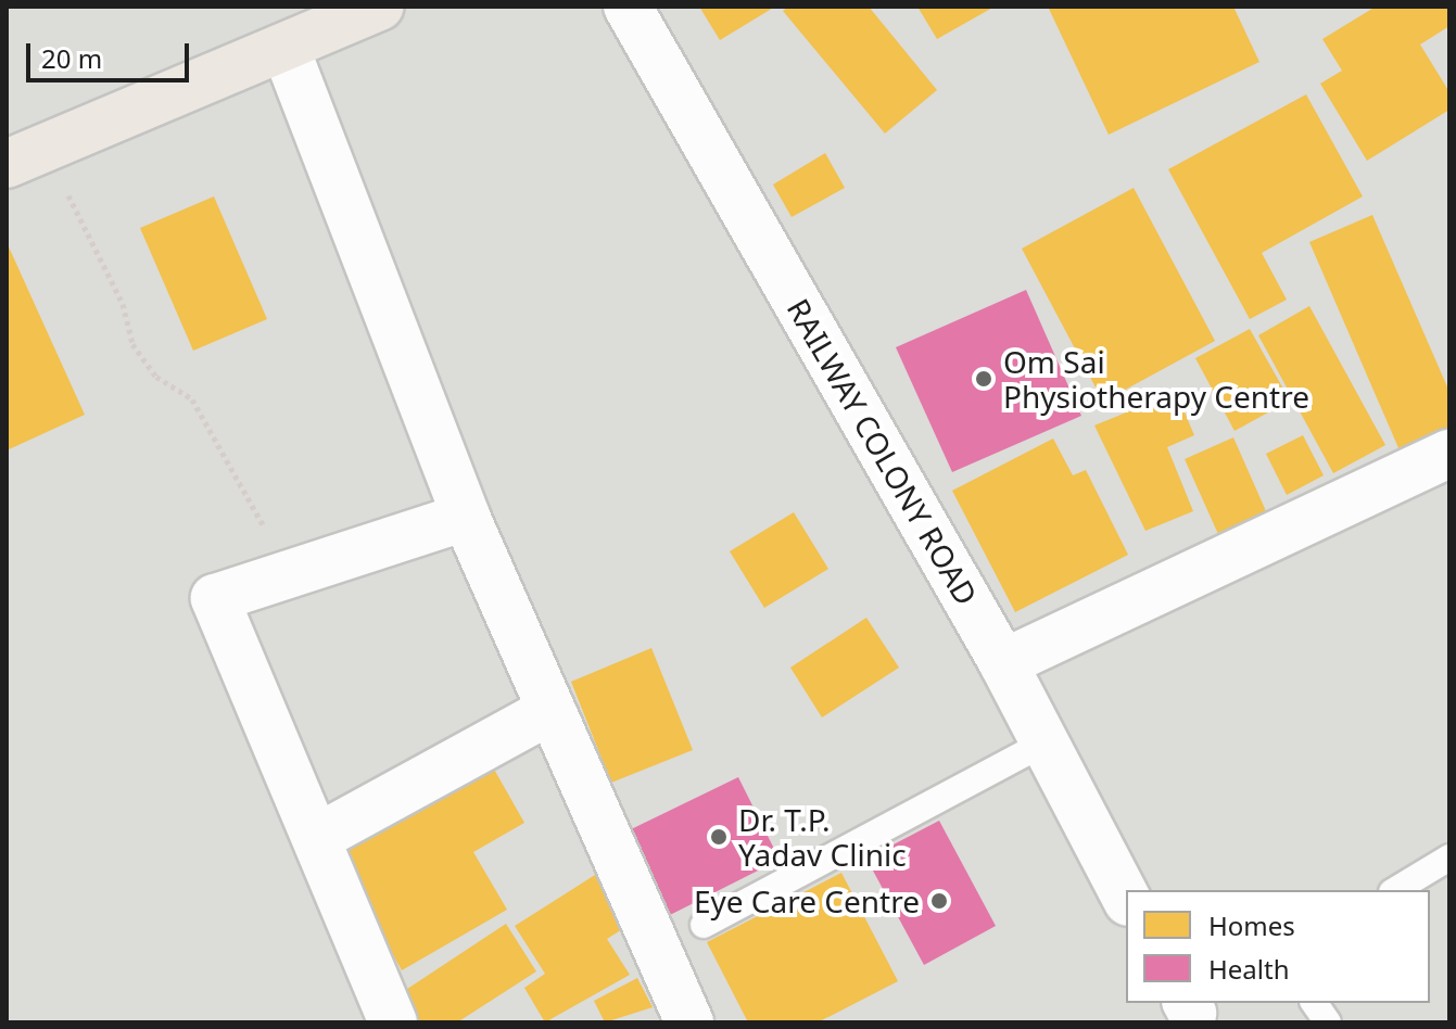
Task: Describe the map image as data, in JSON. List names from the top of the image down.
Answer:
{
  "streets": {
    "street": ["RAILWAY COLONY ROAD"]
  },
  "places": ["Om Sai Physiotherapy Centre", "Dr. T.P. Yadav Clinic", "Eye Care Centre"],
  "legend": ["Homes", "Health"],
  "scale_bar": "20 m"
}
